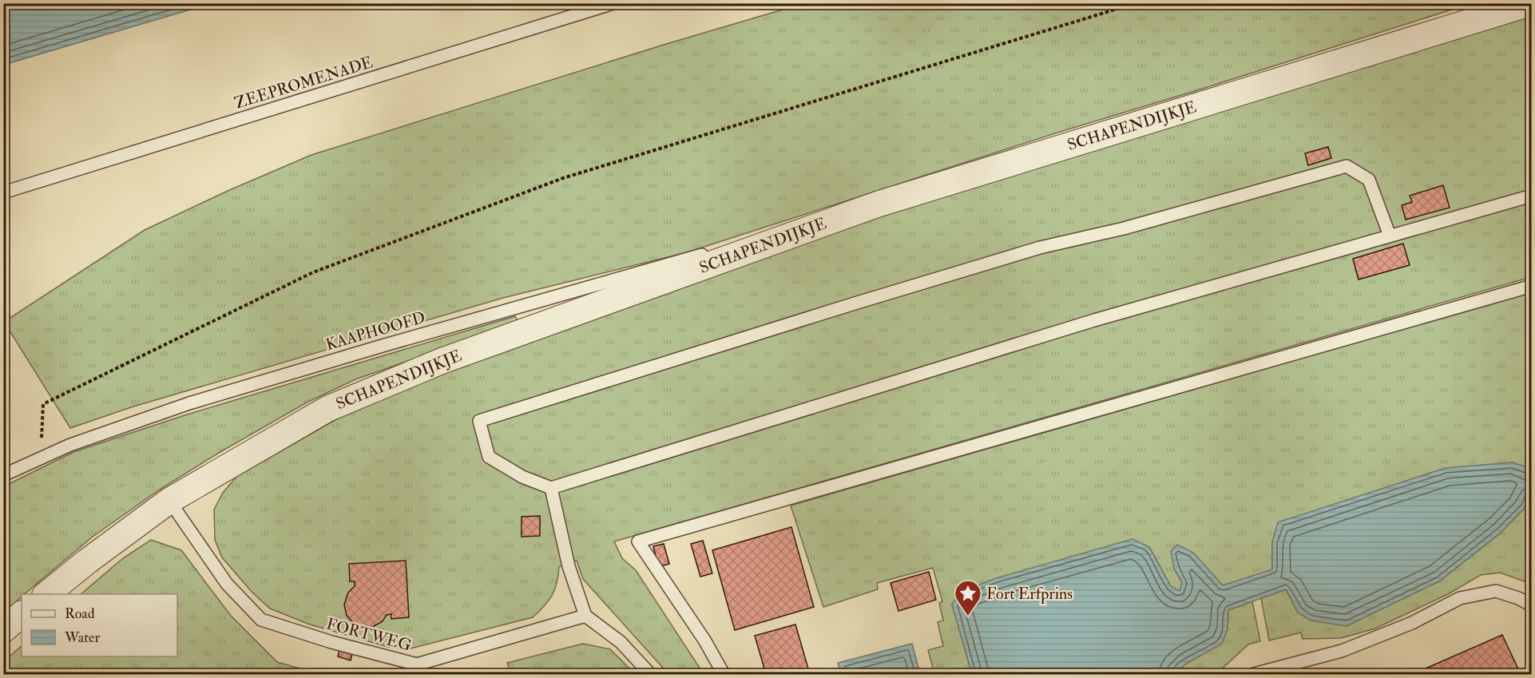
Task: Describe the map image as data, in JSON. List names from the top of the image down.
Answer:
{
  "streets": {
    "street": ["SCHAPENDIJKJE"],
    "lane": ["ZEEPROMENADE", "KAAPHOOFD", "FORTWEG"]
  },
  "crossings": [
    ["SCHAPENDIJKJE", "KAAPHOOFD"],
    ["SCHAPENDIJKJE", "FORTWEG"]
  ],
  "places": {
    "place": ["Fort Erfprins"]
  },
  "legend": ["Road", "Water"]
}
